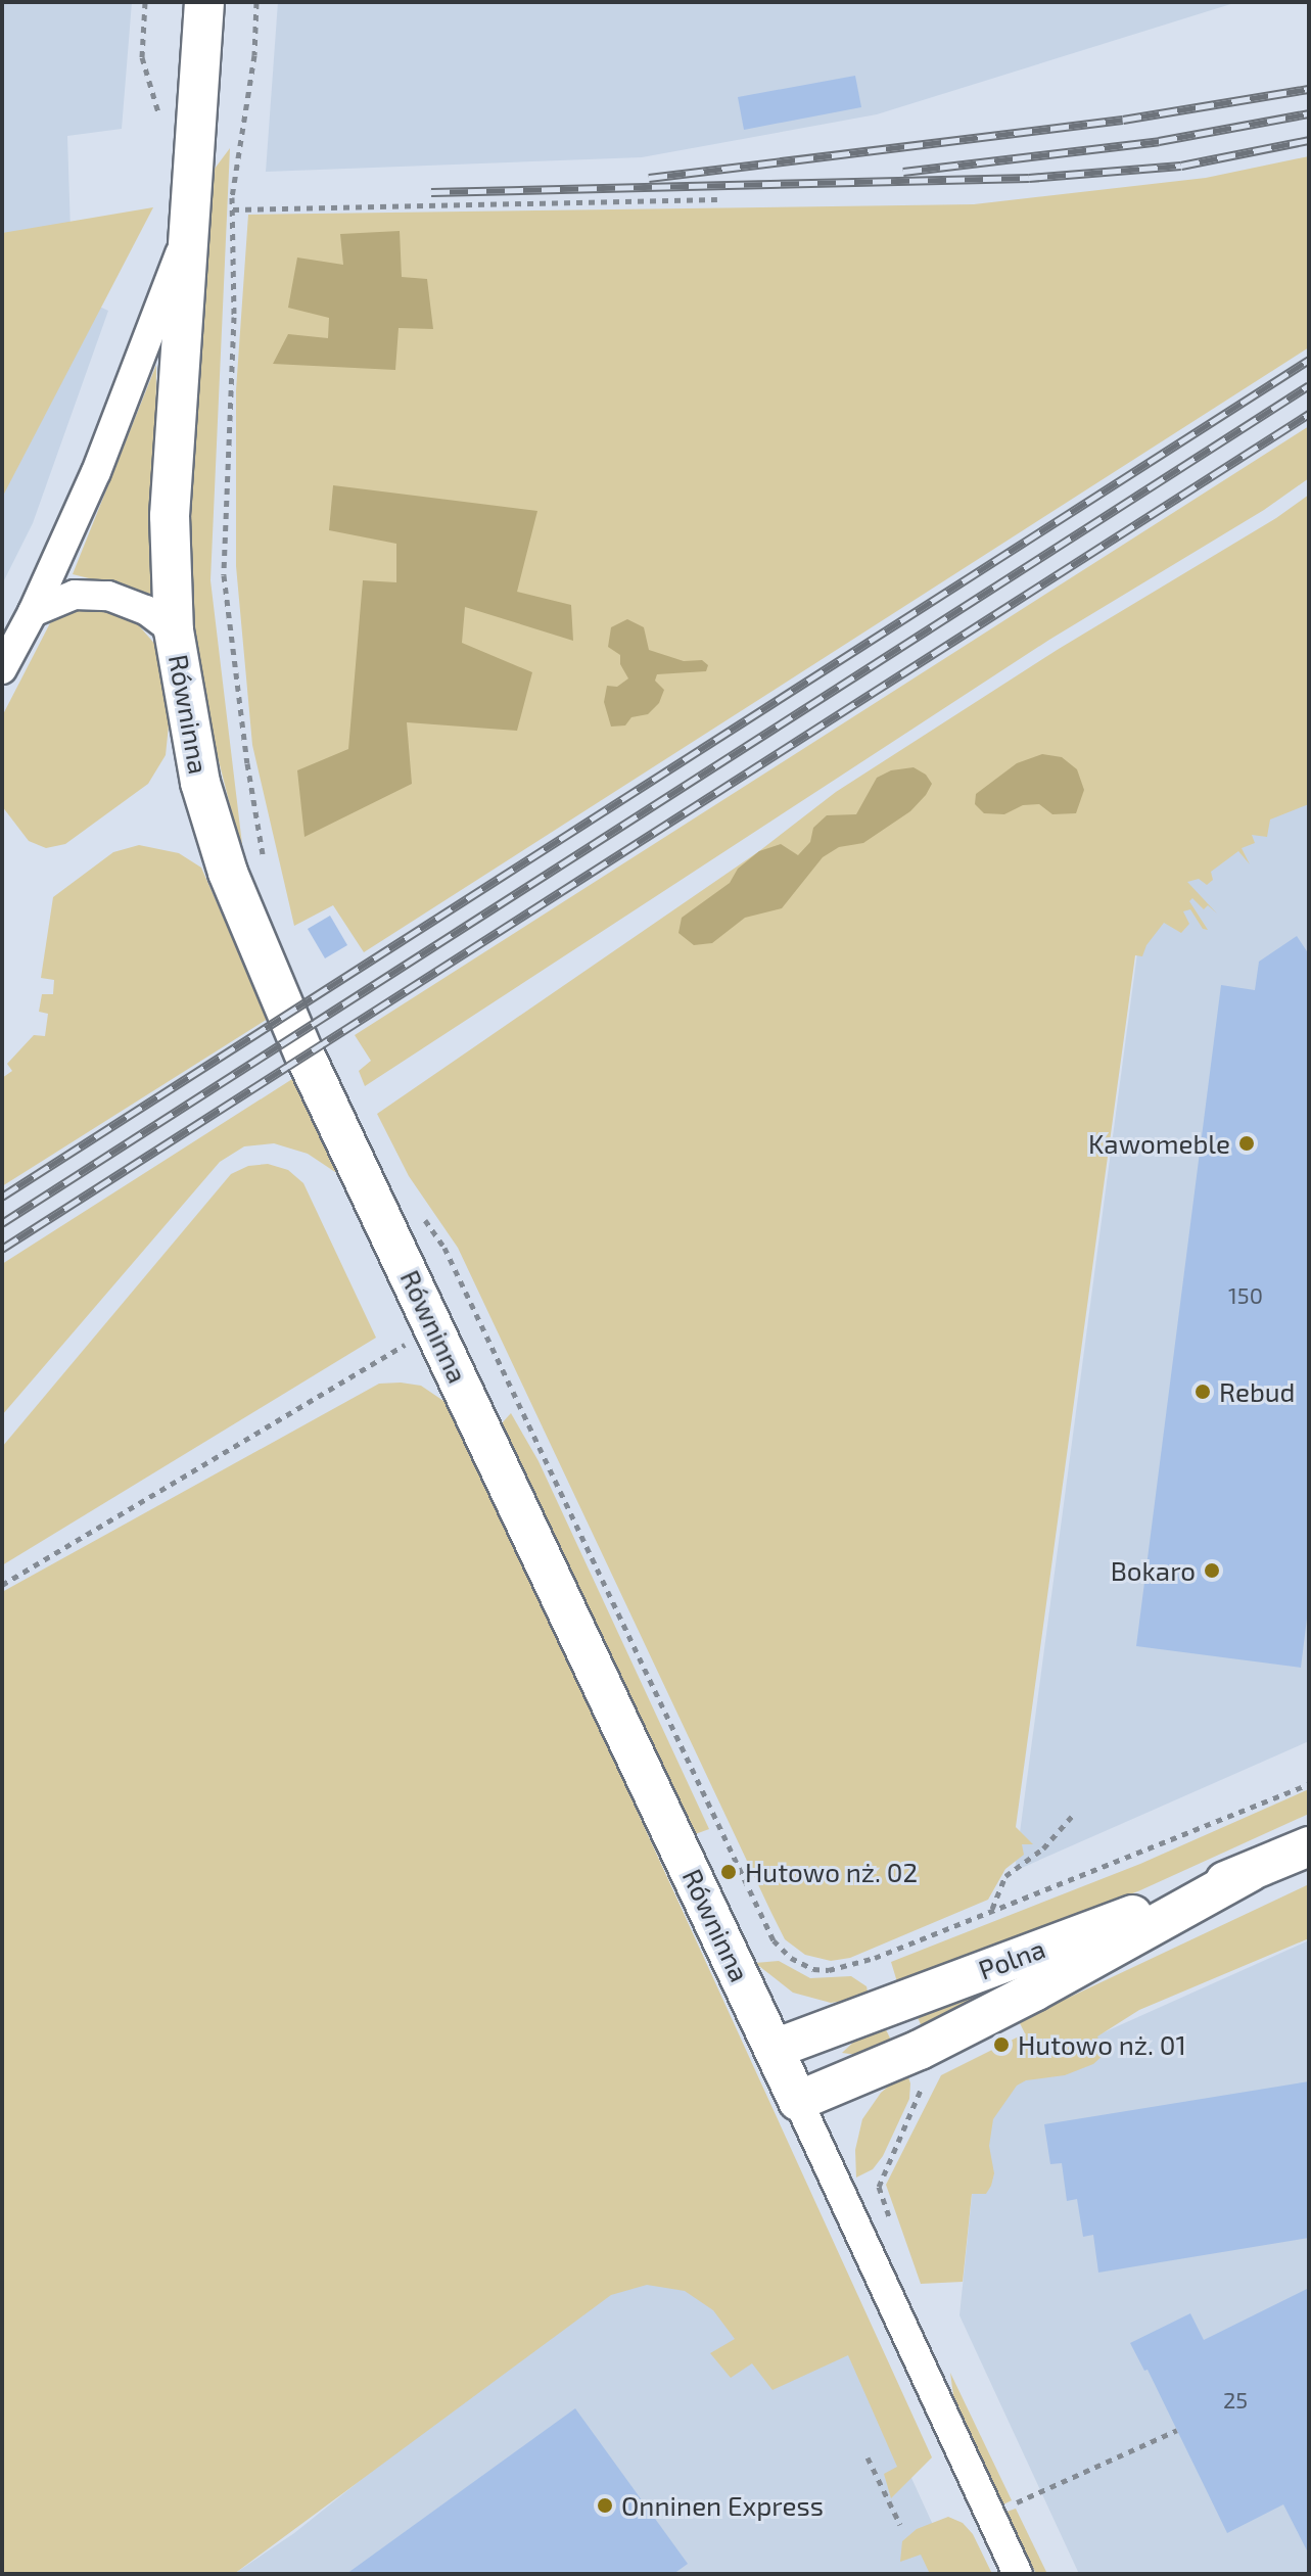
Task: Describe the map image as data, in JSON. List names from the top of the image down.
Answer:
{
  "streets": {
    "street": ["Równinna", "Polna"]
  },
  "crossings": [
    ["Równinna", "Polna"]
  ],
  "places": [
    "Kawomeble",
    "Rebud",
    "Bokaro",
    "Hutowo nż. 02",
    "Hutowo nż. 01",
    "Onninen Express"
  ],
  "house_numbers": ["150", "25"]
}
